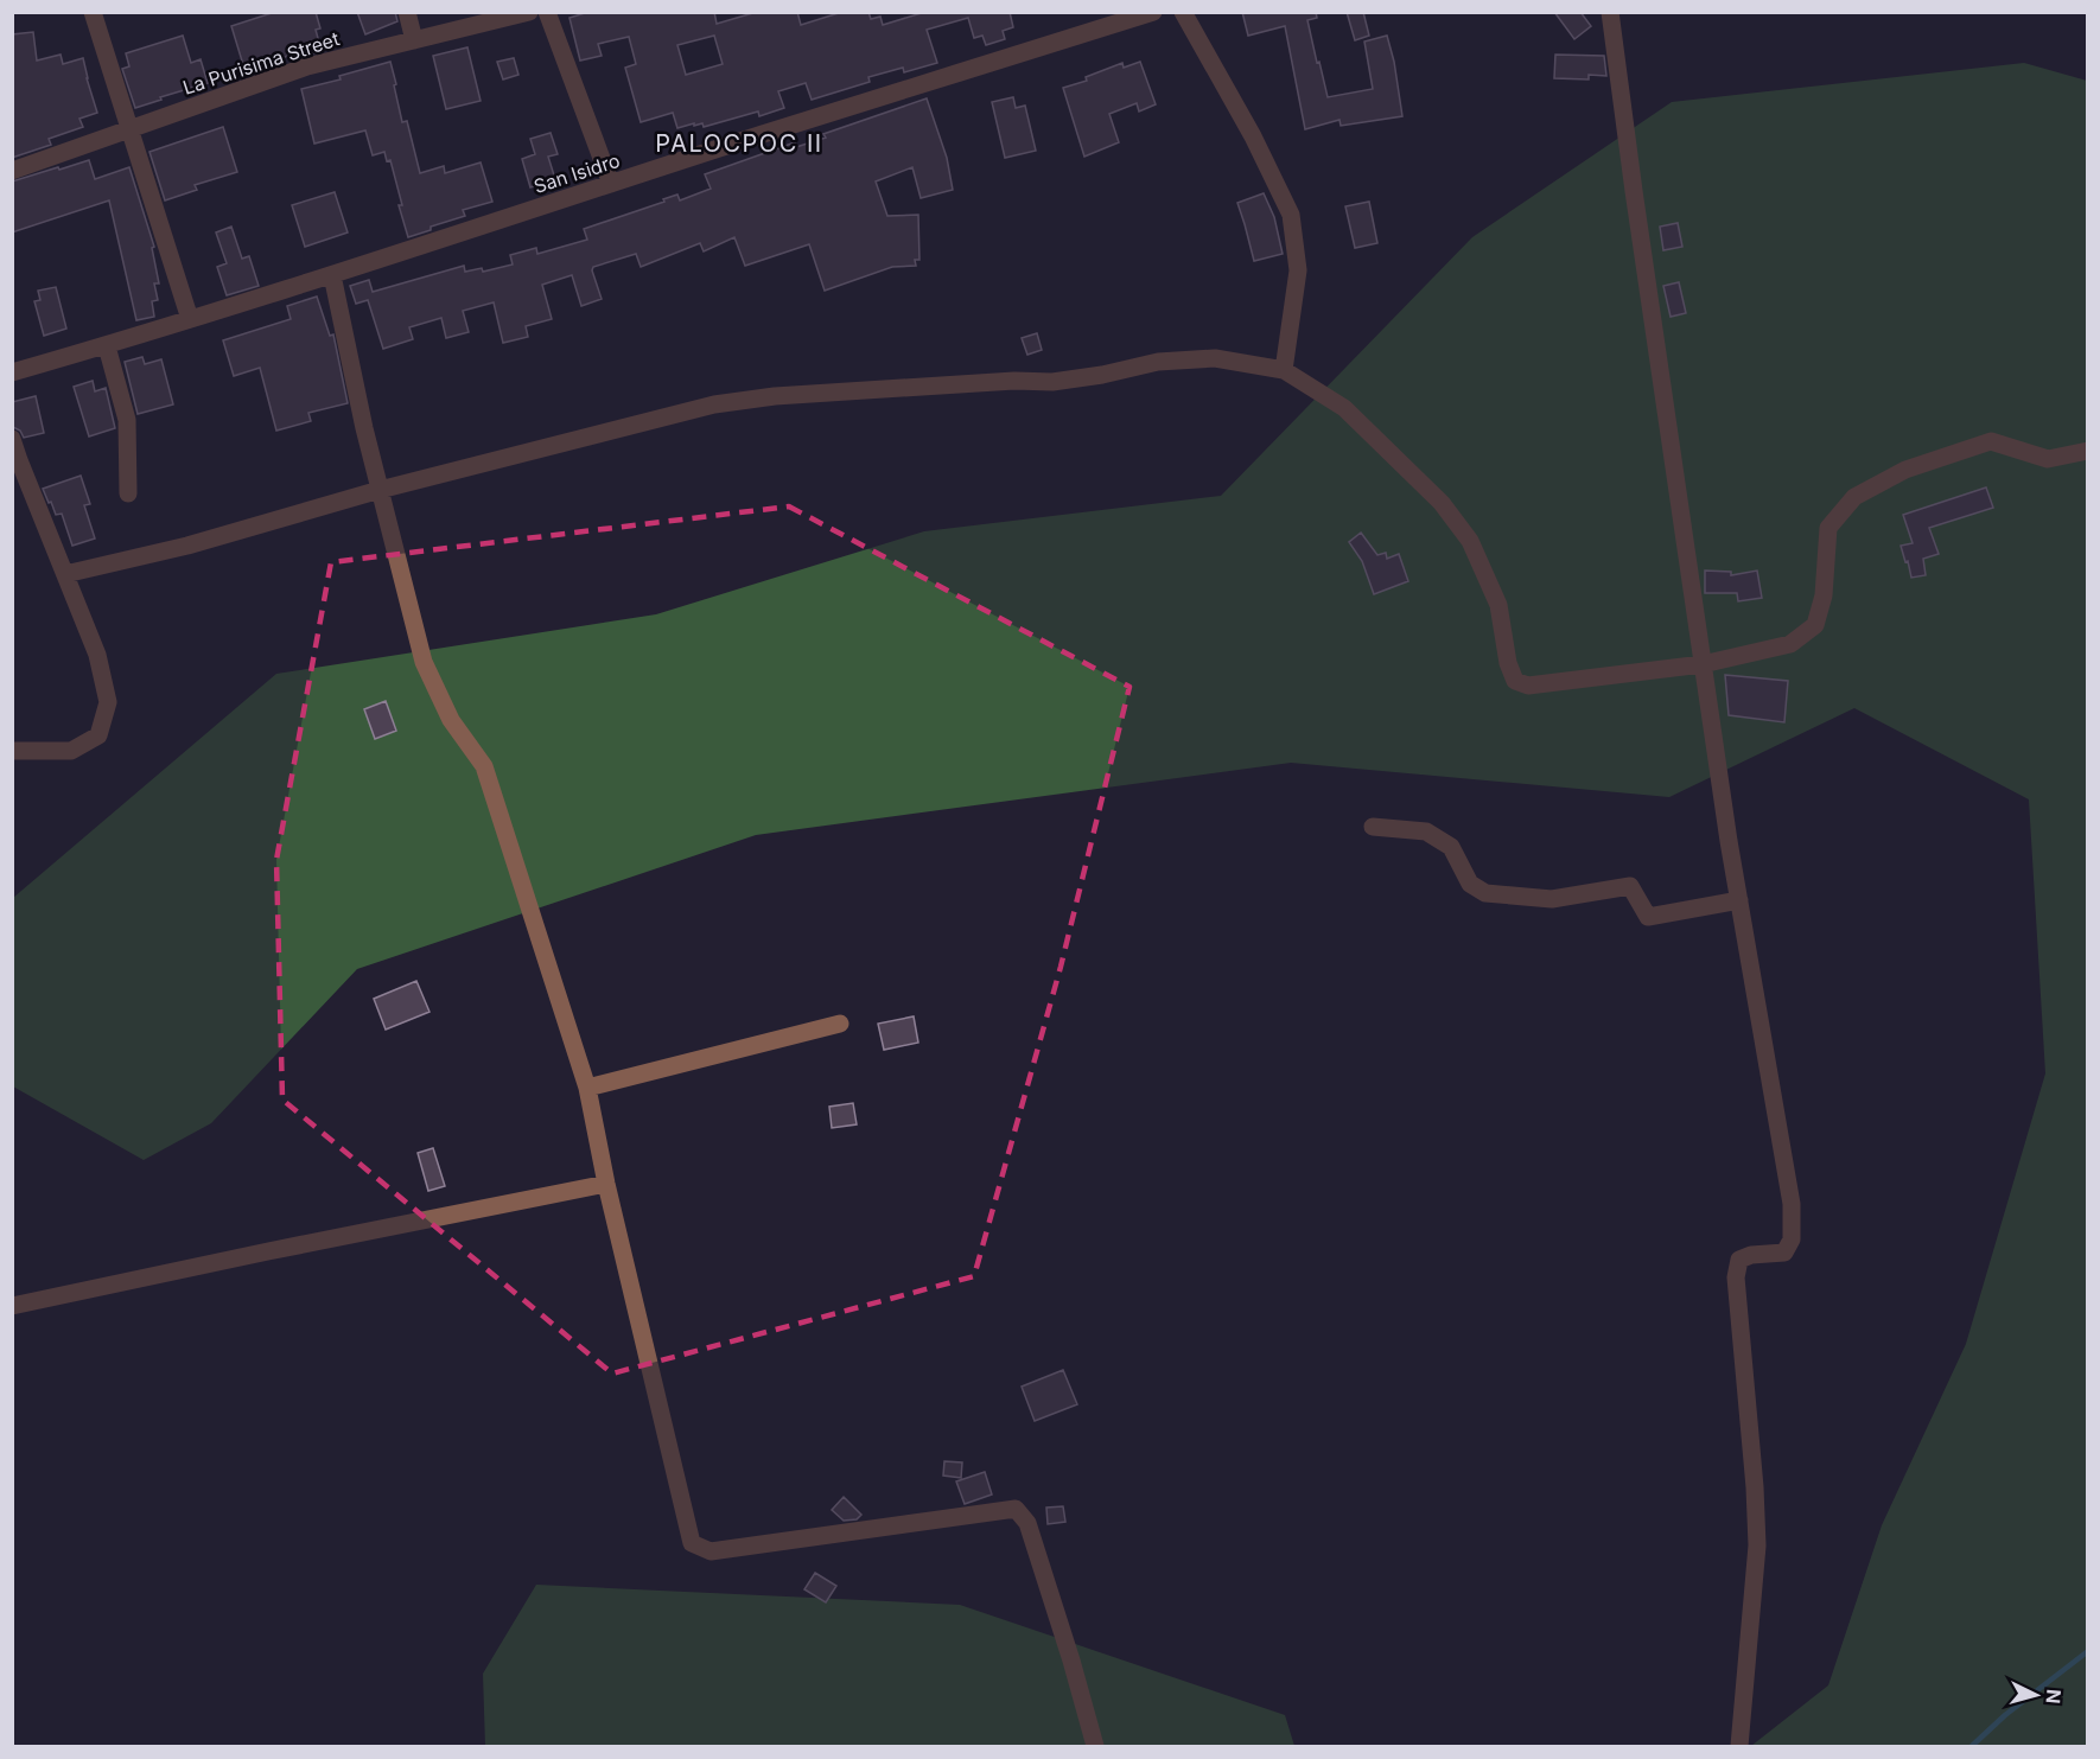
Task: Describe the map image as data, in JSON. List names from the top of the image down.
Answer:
{
  "streets": {
    "street": ["La Purisima Street", "San Isidro"]
  },
  "districts": ["PALOCPOC II"],
  "north": "right"
}
